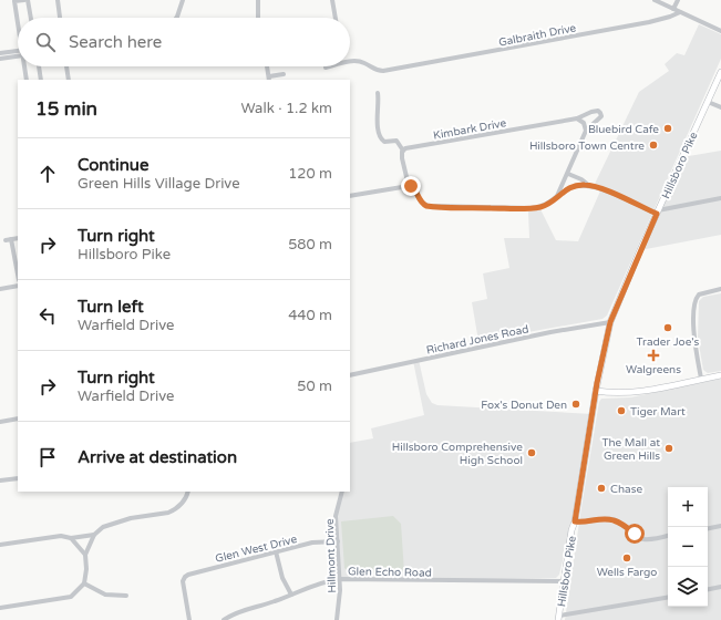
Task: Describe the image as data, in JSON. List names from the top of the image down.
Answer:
{
  "streets": {
    "main road": ["Hillsboro Pike"],
    "street": [
      "Galbraith Drive",
      "Kimbark Drive",
      "Richard Jones Road",
      "Glen West Drive",
      "Hillmont Drive",
      "Glen Echo Road"
    ]
  },
  "crossings": [
    ["Hillsboro Pike", "Richard Jones Road"],
    ["Hillsboro Pike", "Glen Echo Road"],
    ["Glen West Drive", "Hillmont Drive"],
    ["Hillmont Drive", "Glen Echo Road"]
  ],
  "places": {
    "other": [
      "Bluebird Cafe",
      "Hillsboro Town Centre",
      "Trader Joe's",
      "Fox's Donut Den",
      "Tiger Mart",
      "The Mall at Green Hills",
      "Hillsboro Comprehensive High School",
      "Chase",
      "Wells Fargo"
    ],
    "health": ["Walgreens"]
  },
  "page": {
    "search": "Search here",
    "heading": ["15 min", "Walk · 1.2 km"],
    "list": [
      ["Continue", "Green Hills Village Drive", "120 m"],
      ["Turn right", "Hillsboro Pike", "580 m"],
      ["Turn left", "Warfield Drive", "440 m"],
      ["Turn right", "Warfield Drive", "50 m"],
      "Arrive at destination"
    ],
    "map_buttons": ["+", "−"]
  }
}
